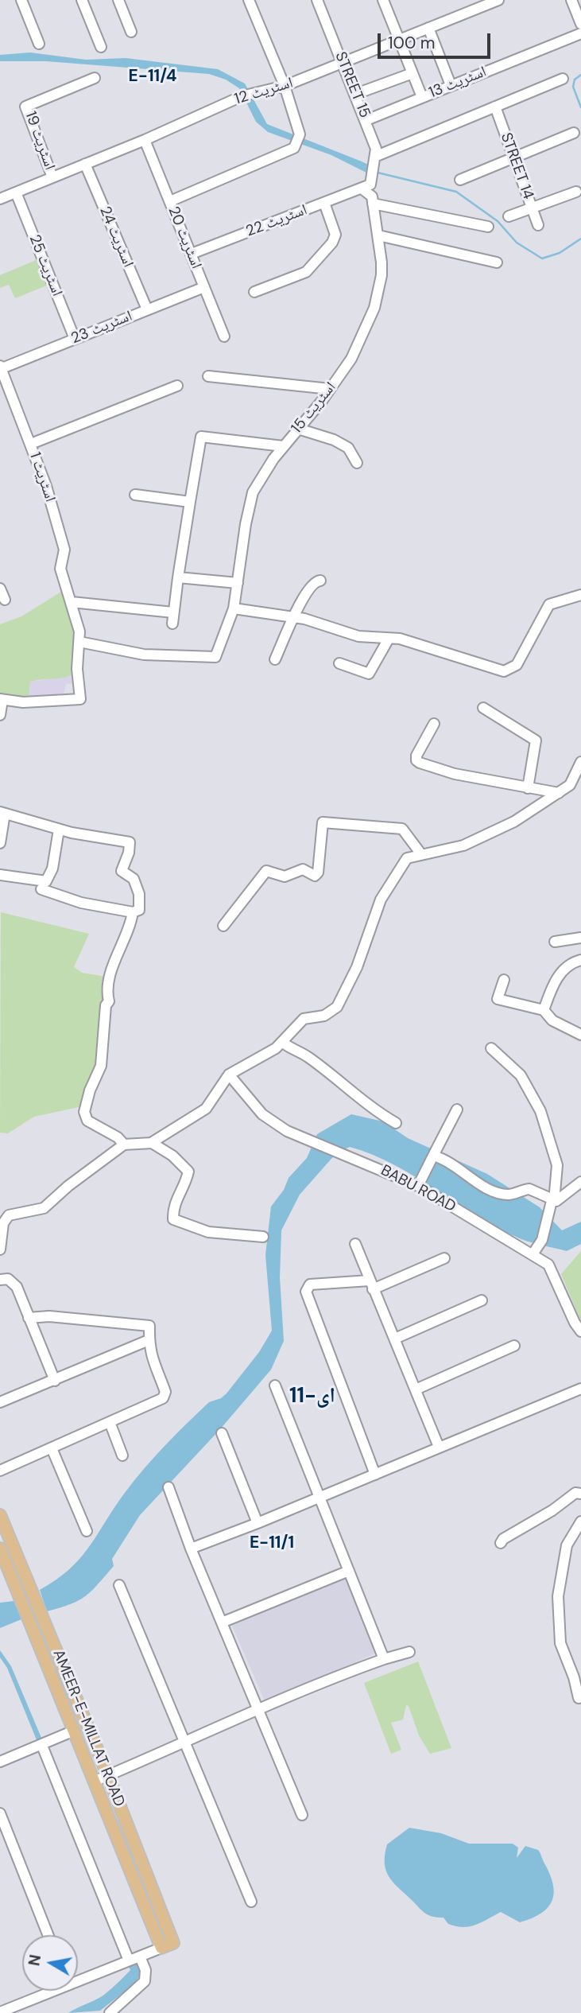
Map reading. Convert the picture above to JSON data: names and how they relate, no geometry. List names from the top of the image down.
{
  "streets": {
    "main road": ["AMEER-E-MILLAT ROAD"],
    "street": [
      "اسٹریٹ 13",
      "STREET 15",
      "اسٹریٹ 12",
      "اسٹریٹ 19",
      "STREET 14",
      "اسٹریٹ 22",
      "اسٹریٹ 24",
      "اسٹریٹ 20",
      "اسٹریٹ 25",
      "اسٹریٹ 23",
      "اسٹریٹ 15",
      "اسٹریٹ 1",
      "BABU ROAD"
    ]
  },
  "crossings": [
    ["اسٹریٹ 13", "STREET 15"],
    ["STREET 15", "اسٹریٹ 12"],
    ["STREET 15", "اسٹریٹ 22"],
    ["STREET 15", "اسٹریٹ 15"],
    ["اسٹریٹ 12", "اسٹریٹ 19"],
    ["اسٹریٹ 12", "اسٹریٹ 24"],
    ["اسٹریٹ 12", "اسٹریٹ 20"],
    ["اسٹریٹ 12", "اسٹریٹ 25"],
    ["اسٹریٹ 22", "اسٹریٹ 20"],
    ["اسٹریٹ 22", "اسٹریٹ 15"],
    ["اسٹریٹ 24", "اسٹریٹ 23"],
    ["اسٹریٹ 20", "اسٹریٹ 23"],
    ["اسٹریٹ 25", "اسٹریٹ 23"],
    ["اسٹریٹ 23", "اسٹریٹ 1"],
    ["اسٹریٹ 15", "اسٹریٹ 1"]
  ],
  "districts": ["E-11/4", "ای-11", "E-11/1"],
  "scale_bar": "100 m",
  "north": "left"
}
